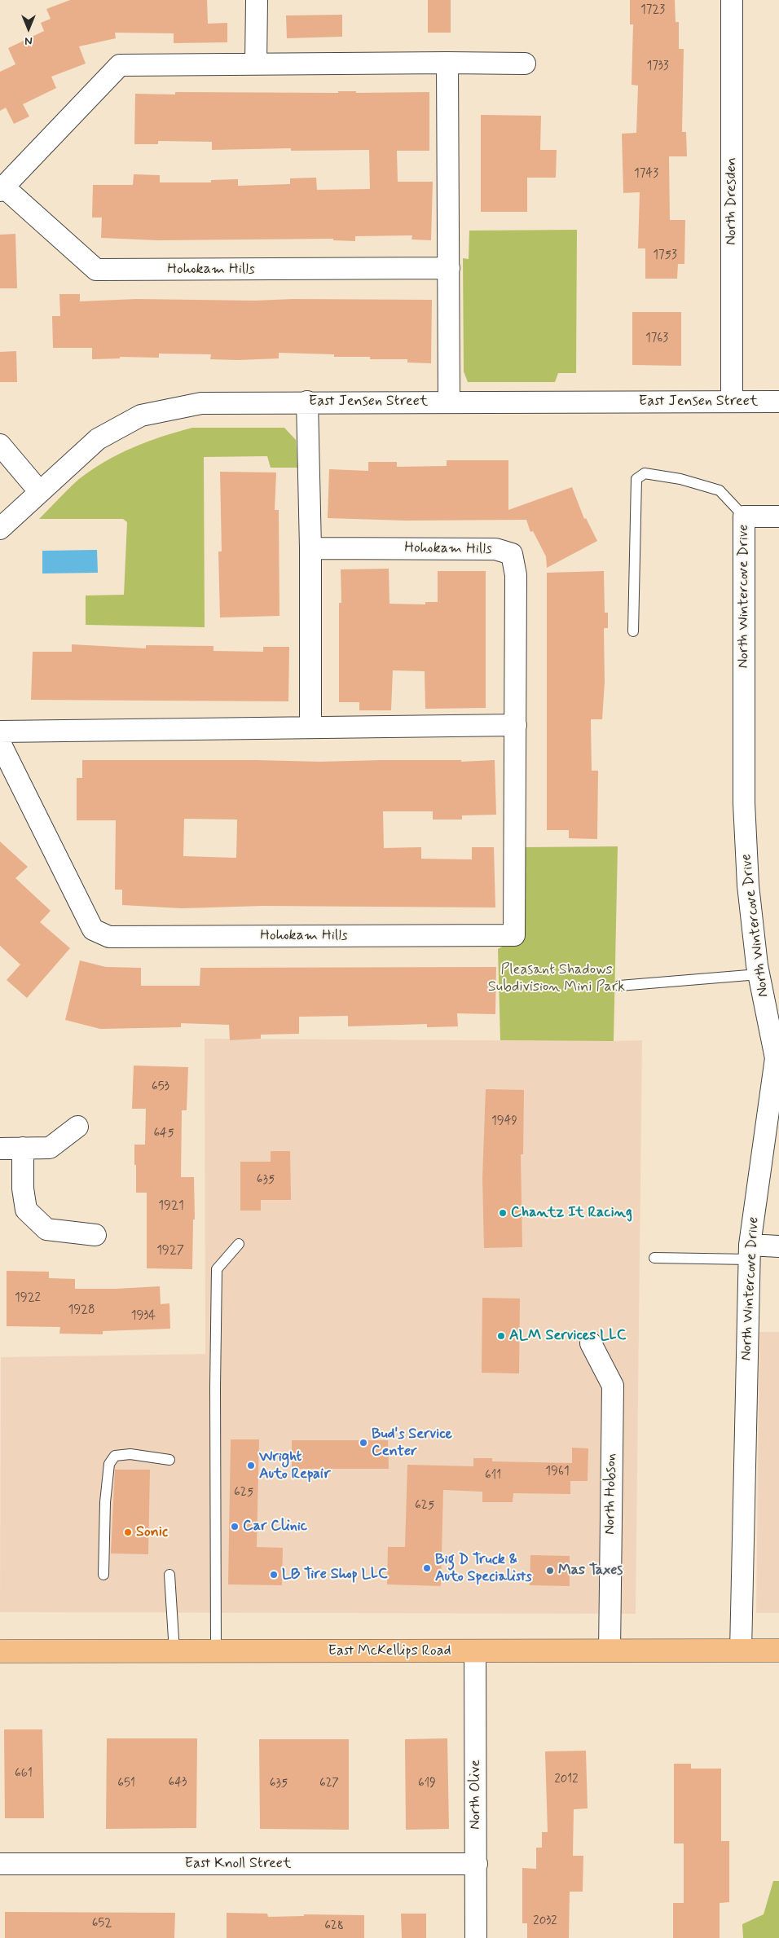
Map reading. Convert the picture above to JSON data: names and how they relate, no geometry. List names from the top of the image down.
{
  "streets": {
    "main road": ["East McKellips Road"],
    "street": [
      "North Dresden",
      "Hohokam Hills",
      "East Jensen Street",
      "North Wintercove Drive",
      "North Hobson",
      "North Olive",
      "East Knoll Street"
    ]
  },
  "crossings": [
    ["North Dresden", "East Jensen Street"],
    ["North Wintercove Drive", "East McKellips Road"],
    ["North Hobson", "East McKellips Road"],
    ["East McKellips Road", "North Olive"],
    ["North Olive", "East Knoll Street"]
  ],
  "parks": ["Pleasant Shadows Subdivision Mini Park"],
  "places": [
    "Chantz It Racing",
    "ALM Services LLC",
    "Bud's Service Center",
    "Wright Auto Repair",
    "Car Clinic",
    "Sonic",
    "Big D Truck & Auto Specialists",
    "Mas Taxes",
    "LB Tire Shop LLC"
  ],
  "house_numbers": [
    "1723",
    "1733",
    "1743",
    "1753",
    "1763",
    "653",
    "1949",
    "645",
    "635",
    "1921",
    "1927",
    "1922",
    "1928",
    "1934",
    "1961",
    "611",
    "625",
    "625",
    "661",
    "2012",
    "643",
    "651",
    "635",
    "627",
    "619",
    "2032",
    "652",
    "628"
  ],
  "north": "bottom"
}
